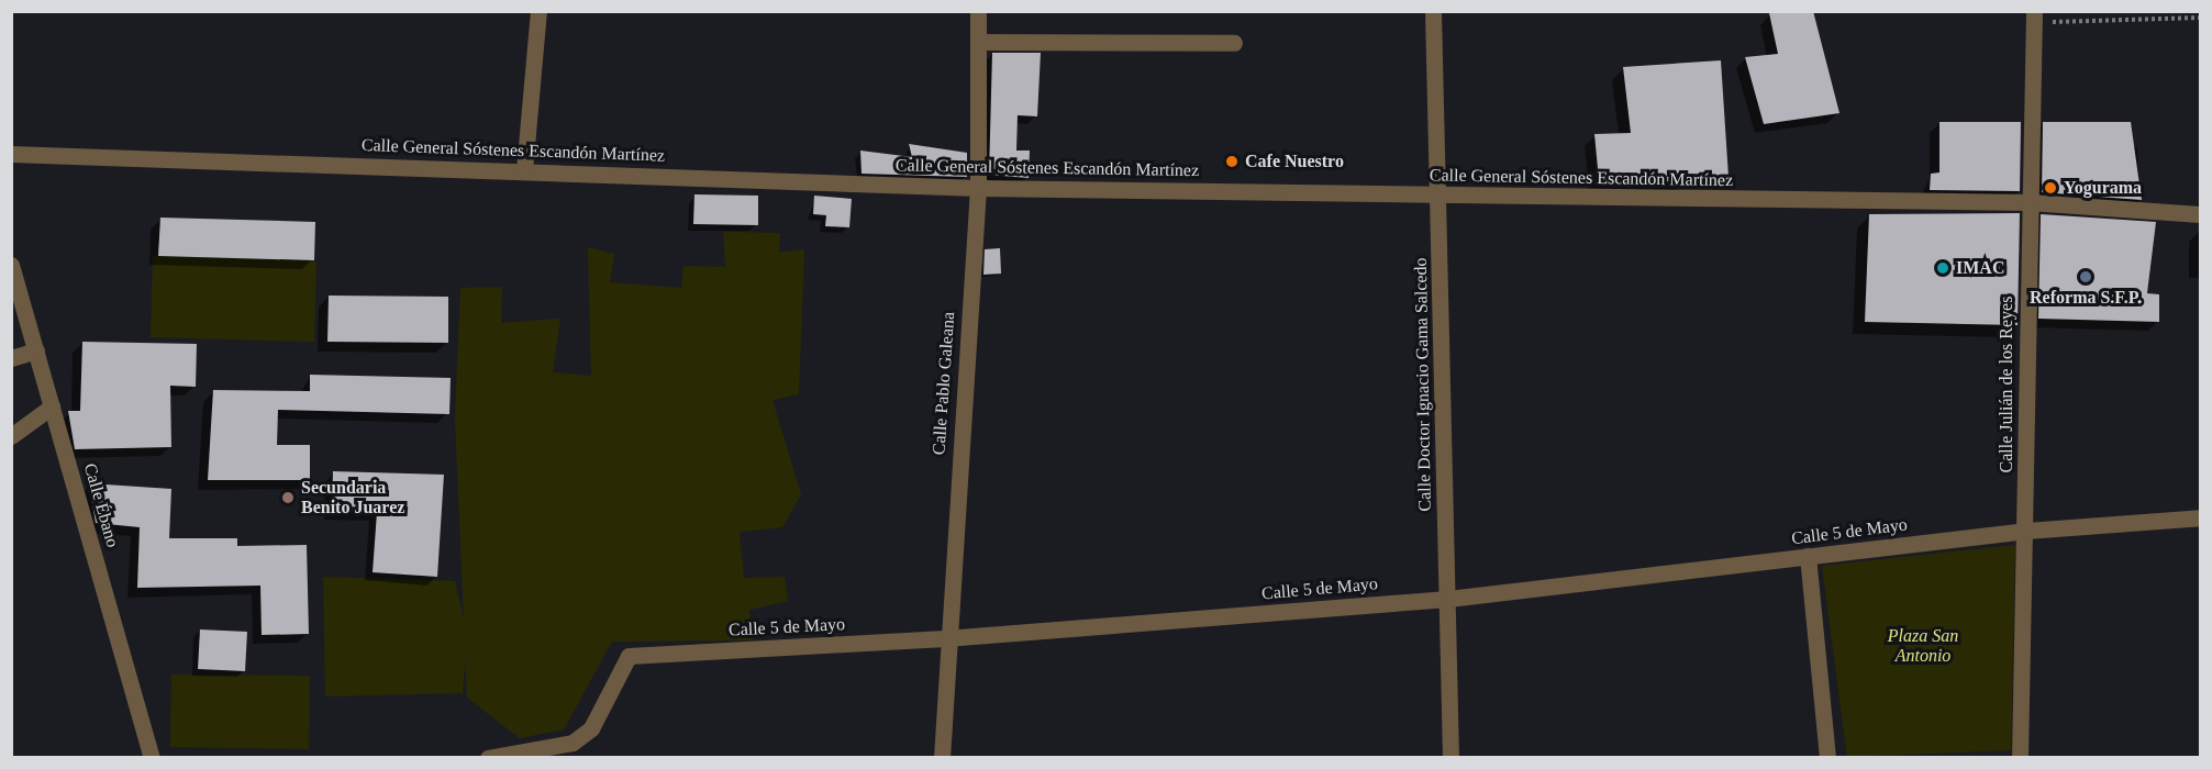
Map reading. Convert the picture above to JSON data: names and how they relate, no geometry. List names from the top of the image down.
{
  "streets": {
    "street": [
      "Calle General Sóstenes Escandón Martínez",
      "Calle Pablo Galeana",
      "Calle Doctor Ignacio Gama Salcedo",
      "Calle Julián de los Reyes",
      "Calle Ébano",
      "Calle 5 de Mayo"
    ]
  },
  "crossings": [
    ["Calle General Sóstenes Escandón Martínez", "Calle Pablo Galeana"],
    ["Calle General Sóstenes Escandón Martínez", "Calle Doctor Ignacio Gama Salcedo"],
    ["Calle General Sóstenes Escandón Martínez", "Calle Julián de los Reyes"],
    ["Calle Pablo Galeana", "Calle 5 de Mayo"],
    ["Calle Doctor Ignacio Gama Salcedo", "Calle 5 de Mayo"],
    ["Calle Julián de los Reyes", "Calle 5 de Mayo"]
  ],
  "parks": ["Plaza San Antonio"],
  "places": [
    "Cafe Nuestro",
    "Yogurama",
    "IMAC",
    "Reforma S.F.P.",
    "Secundaria Benito Juarez"
  ]
}
